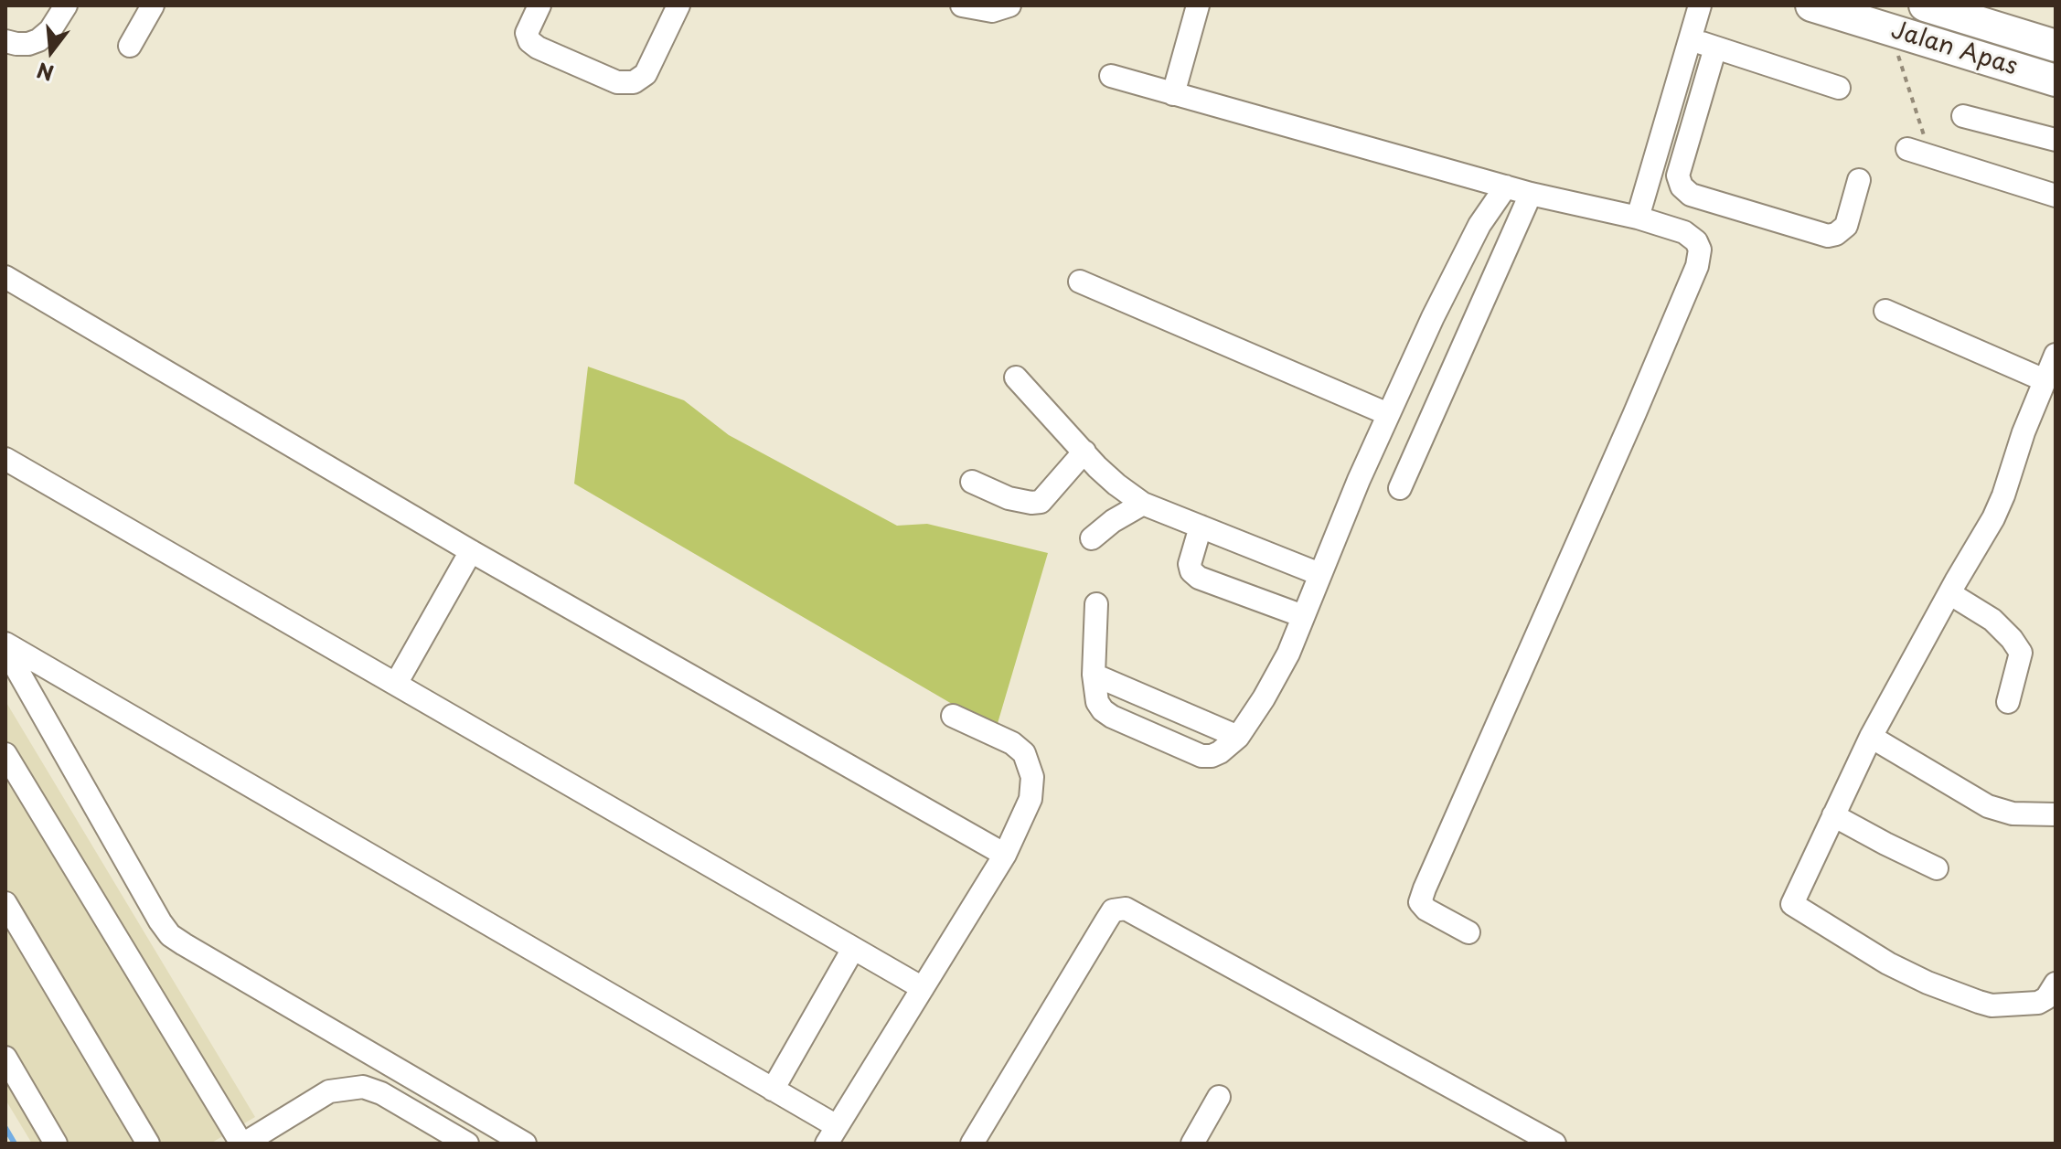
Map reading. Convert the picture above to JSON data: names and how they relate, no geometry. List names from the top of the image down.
{
  "streets": {
    "highway": ["Jalan Apas"]
  },
  "north": "bottom"
}
